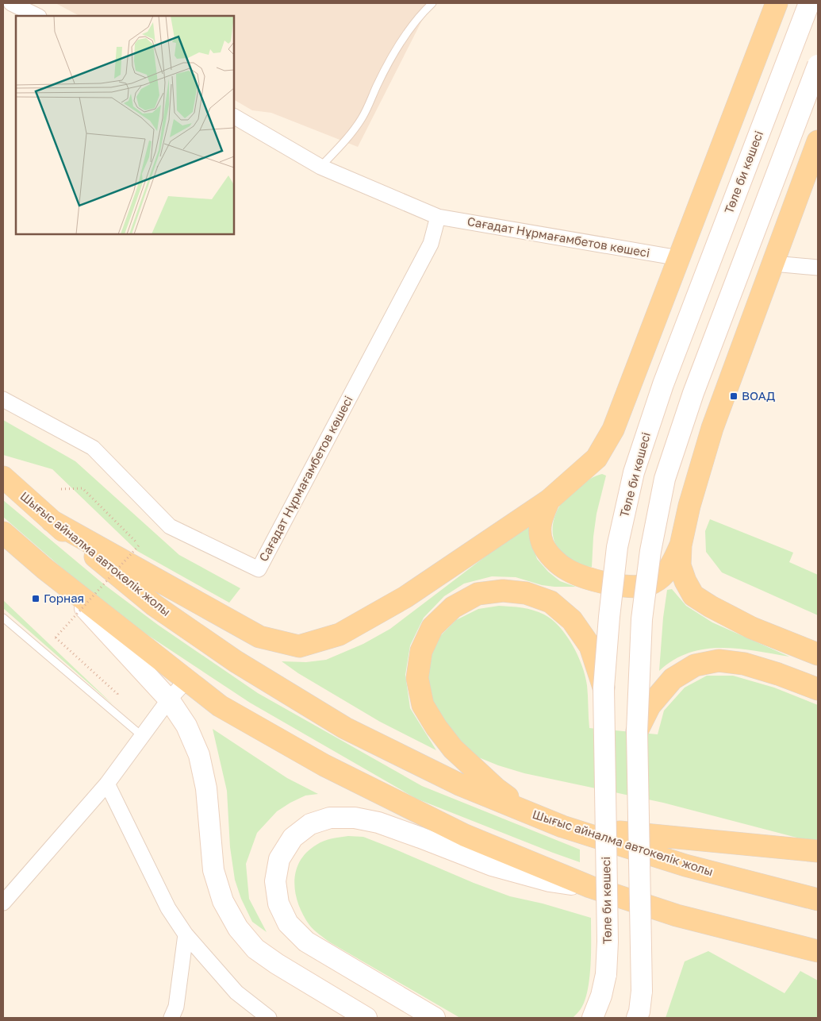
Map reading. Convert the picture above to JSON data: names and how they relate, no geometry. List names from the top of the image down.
{
  "streets": {
    "main road": ["Төле би көшесі", "Шығыс айналма автокөлік жолы"],
    "street": ["Сағадат Нұрмағамбетов көшесі"]
  },
  "places": {
    "transit": ["ВОАД", "Горная"]
  }
}
